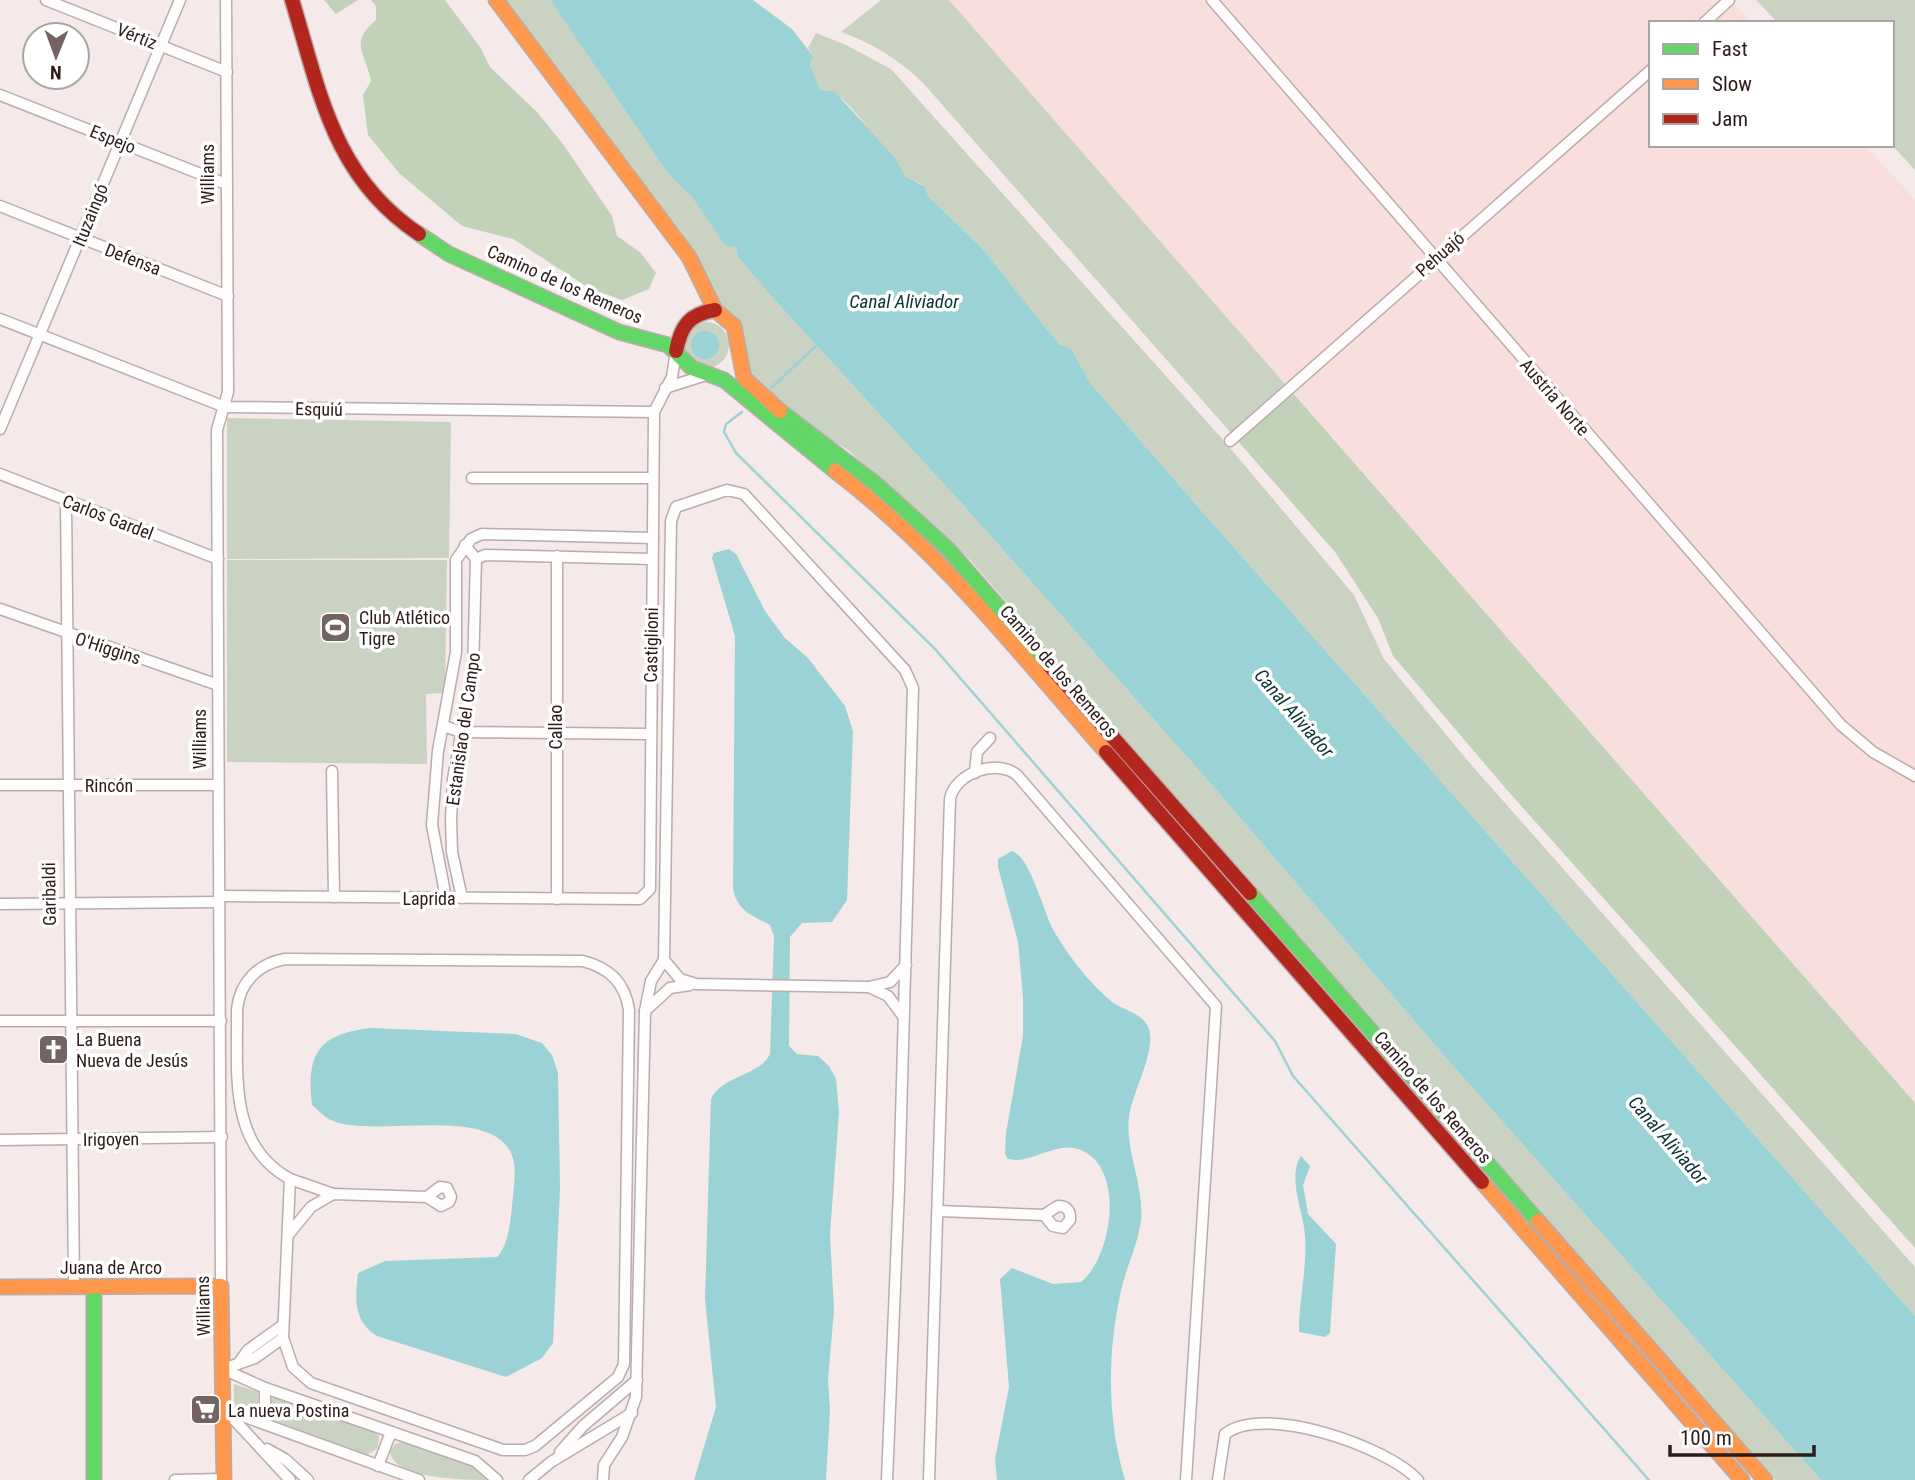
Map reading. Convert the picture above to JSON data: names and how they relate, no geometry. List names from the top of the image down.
{
  "streets": {
    "main road": ["Williams", "Camino de los Remeros", "Juana de Arco"],
    "street": [
      "Vértiz",
      "Espejo",
      "Ituzaingó",
      "Pehuajó",
      "Defensa",
      "Austria Norte",
      "Esquiú",
      "Carlos Gardel",
      "Castiglioni",
      "O'Higgins",
      "Callao",
      "Estanislao del Campo",
      "Rincón",
      "Garibaldi",
      "Laprida",
      "Irigoyen"
    ]
  },
  "crossings": [
    ["Vértiz", "Williams"],
    ["Vértiz", "Ituzaingó"],
    ["Espejo", "Williams"],
    ["Espejo", "Ituzaingó"],
    ["Williams", "Defensa"],
    ["Williams", "Esquiú"],
    ["Williams", "Carlos Gardel"],
    ["Williams", "O'Higgins"],
    ["Williams", "Rincón"],
    ["Williams", "Laprida"],
    ["Williams", "Irigoyen"],
    ["Williams", "Juana de Arco"],
    ["Ituzaingó", "Defensa"],
    ["Ituzaingó", "Esquiú"],
    ["Pehuajó", "Austria Norte"],
    ["Camino de los Remeros", "Castiglioni"],
    ["Esquiú", "Castiglioni"],
    ["Carlos Gardel", "Garibaldi"],
    ["Castiglioni", "Laprida"],
    ["O'Higgins", "Garibaldi"],
    ["Callao", "Laprida"],
    ["Estanislao del Campo", "Laprida"],
    ["Rincón", "Garibaldi"],
    ["Garibaldi", "Laprida"],
    ["Garibaldi", "Irigoyen"],
    ["Garibaldi", "Juana de Arco"]
  ],
  "water": ["Canal Aliviador"],
  "places": {
    "sports": ["Club Atlético Tigre"],
    "church": ["La Buena Nueva de Jesús"],
    "supermarket": ["La nueva Postina"]
  },
  "legend": ["Fast", "Slow", "Jam"],
  "scale_bar": "100 m",
  "north": "bottom"
}
